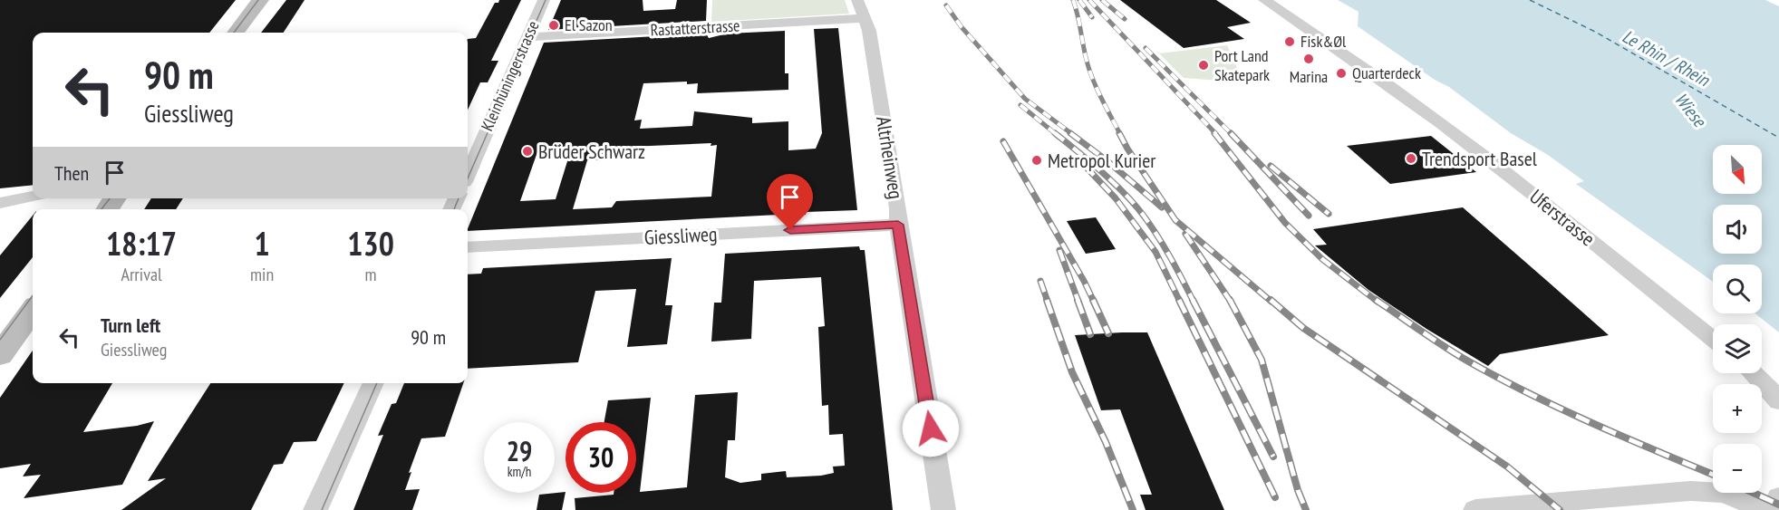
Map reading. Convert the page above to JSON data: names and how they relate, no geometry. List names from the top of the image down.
{
  "streets": {
    "street": [
      "Rastatterstrasse",
      "Kleinhüningerstrasse",
      "Altrheinweg",
      "Uferstrasse",
      "Giessliweg"
    ]
  },
  "crossings": [
    ["Rastatterstrasse", "Kleinhüningerstrasse"],
    ["Rastatterstrasse", "Altrheinweg"],
    ["Altrheinweg", "Giessliweg"]
  ],
  "water": ["Le Rhin / Rhein", "Wiese"],
  "places": [
    "El Sazon",
    "Fisk&Øl",
    "Marina",
    "Port Land Skatepark",
    "Quarterdeck",
    "Brüder Schwarz",
    "Trendsport Basel",
    "Metropol Kurier"
  ],
  "north": "bottom right",
  "page": {
    "turn": ["90 m", "Giessliweg"],
    "map_buttons": ["+", "−"],
    "then": "Then",
    "eta": [
      "18:17",
      "Arrival",
      "1",
      "min",
      "130",
      "m"
    ],
    "list": [
      {
        "name": "Turn left",
        "note": "Giessliweg",
        "value": "90 m"
      }
    ],
    "speed": "29 km/h",
    "limit": "30"
  }
}
